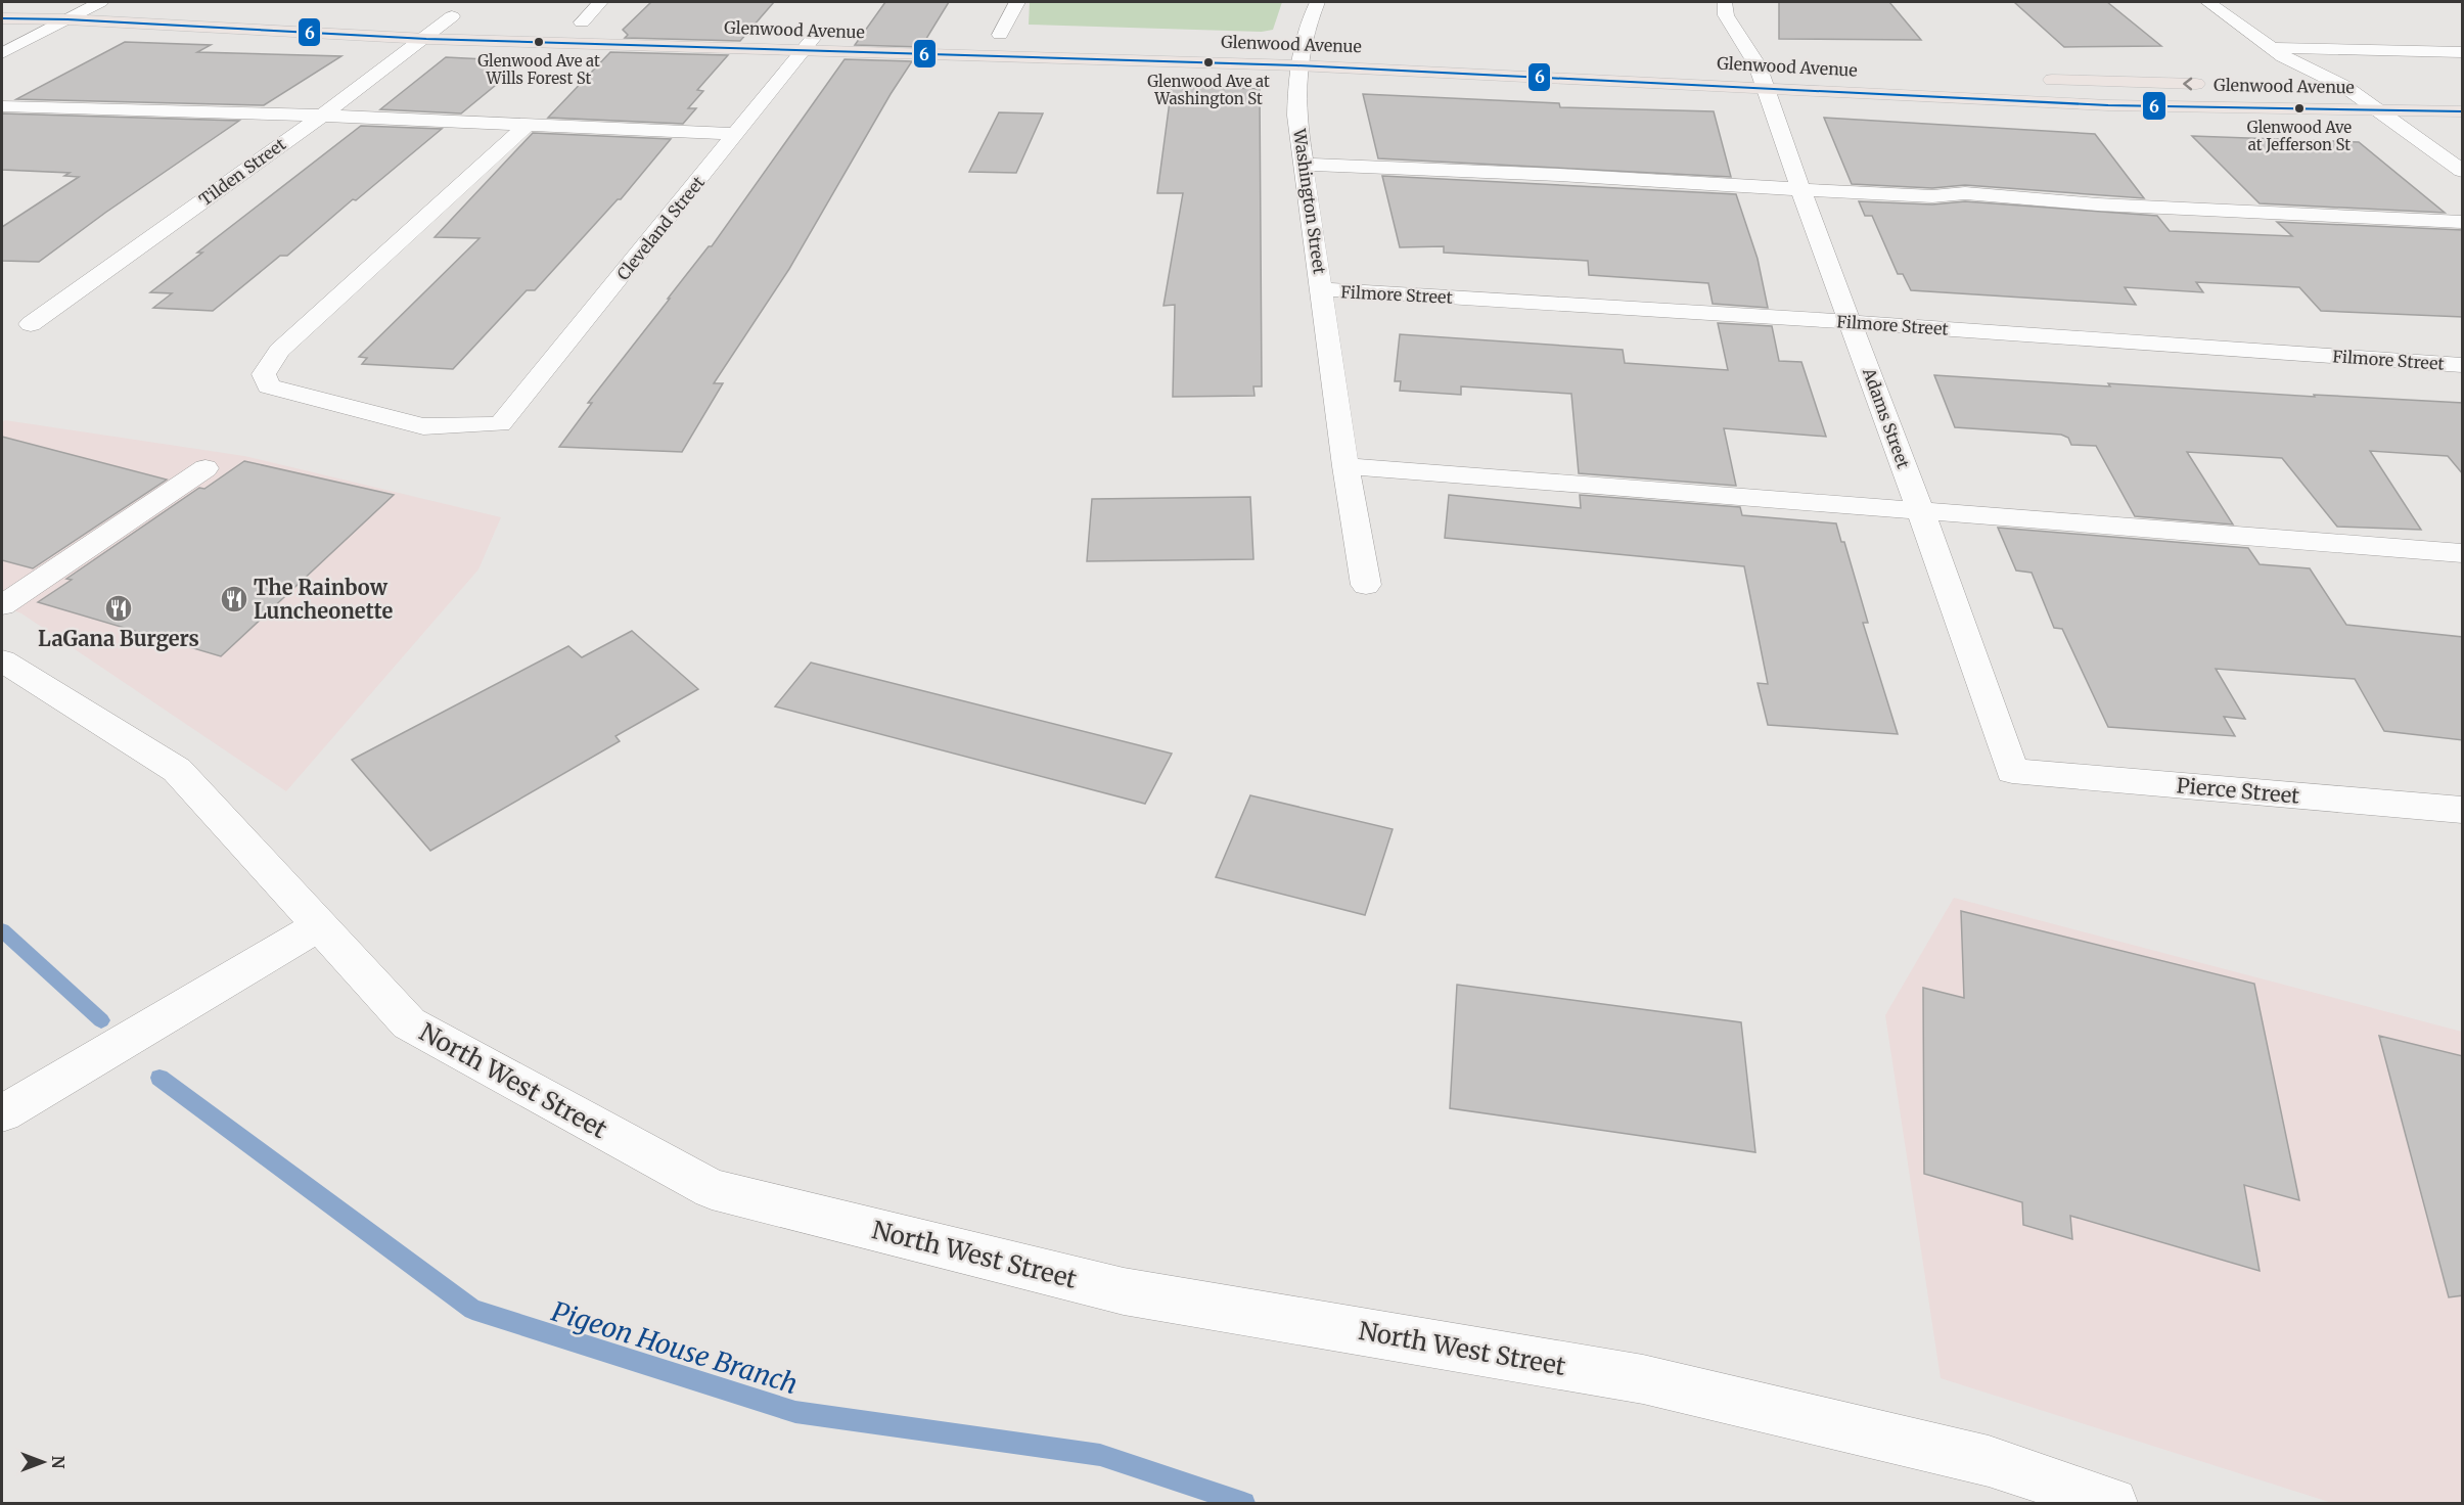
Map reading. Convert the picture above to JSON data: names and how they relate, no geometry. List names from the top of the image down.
{
  "streets": {
    "main road": ["Glenwood Avenue"],
    "street": [
      "Tilden Street",
      "Washington Street",
      "Cleveland Street",
      "Filmore Street",
      "Adams Street",
      "Pierce Street",
      "North West Street"
    ]
  },
  "crossings": [
    ["Glenwood Avenue", "Tilden Street"],
    ["Glenwood Avenue", "Washington Street"],
    ["Glenwood Avenue", "Cleveland Street"],
    ["Glenwood Avenue", "Adams Street"],
    ["Washington Street", "Filmore Street"],
    ["Filmore Street", "Adams Street"],
    ["Adams Street", "Pierce Street"]
  ],
  "water": ["Pigeon House Branch"],
  "places": {
    "other": ["Glenwood Ave at Wills Forest St", "Glenwood Ave at Washington St", "Glenwood Ave at Jefferson St"],
    "restaurant": ["The Rainbow Luncheonette", "LaGana Burgers"]
  },
  "lines": ["transit line 6"],
  "north": "right"
}
